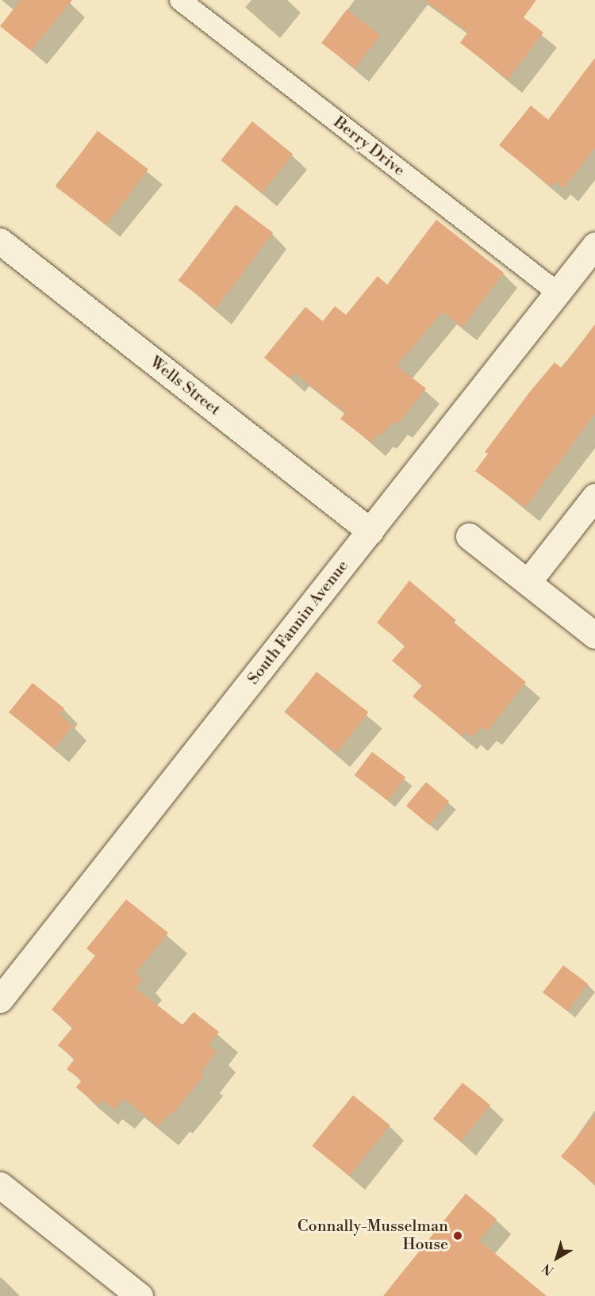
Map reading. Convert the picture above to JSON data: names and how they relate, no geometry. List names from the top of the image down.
{
  "streets": {
    "street": ["Wells Street", "South Fannin Avenue"],
    "lane": ["Berry Drive"]
  },
  "crossings": [
    ["Berry Drive", "South Fannin Avenue"],
    ["Wells Street", "South Fannin Avenue"]
  ],
  "places": ["Connally-Musselman House"],
  "north": "bottom left"
}
